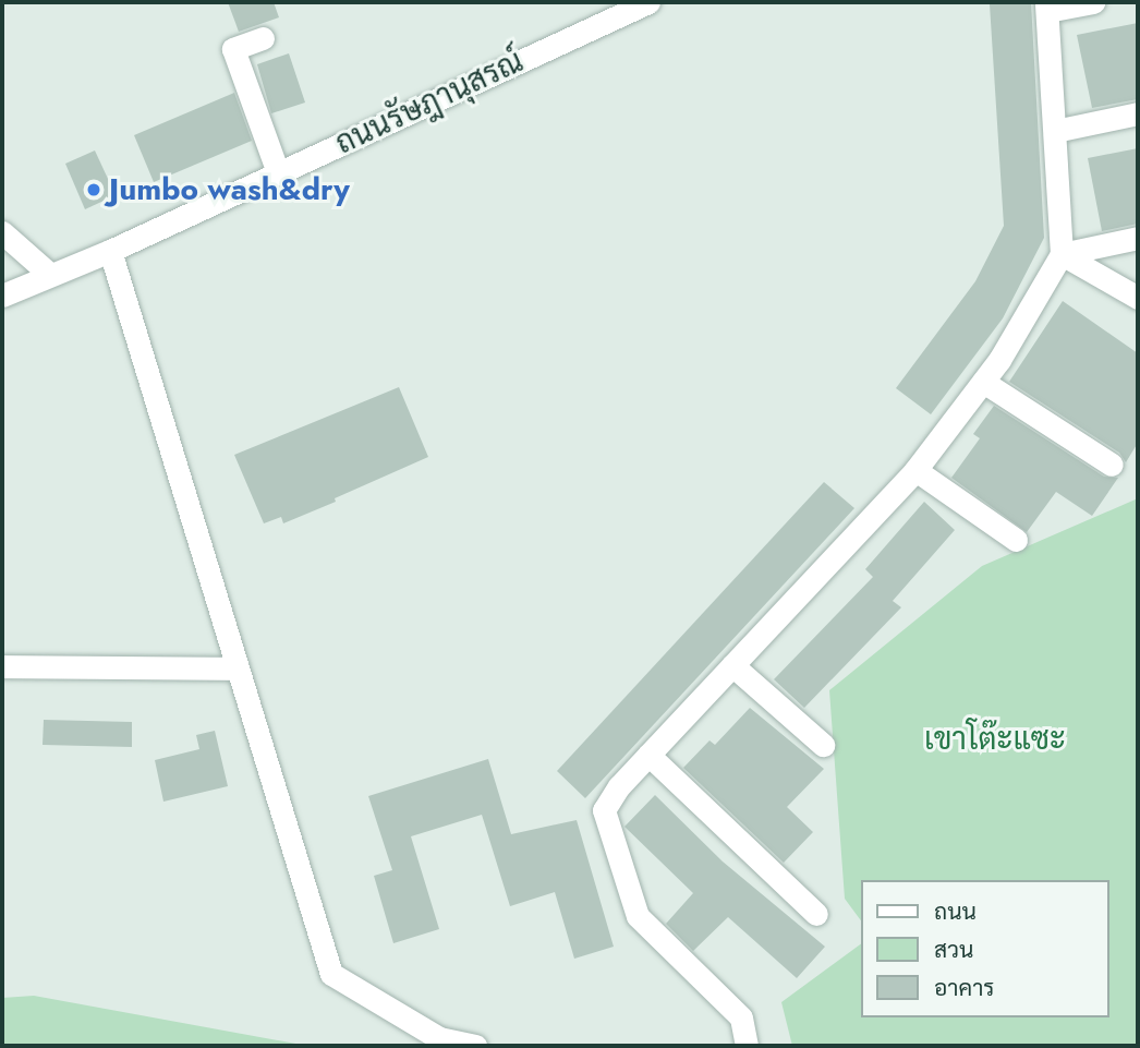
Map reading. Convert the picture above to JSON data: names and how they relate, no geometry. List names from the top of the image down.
{
  "streets": {
    "street": ["ถนนรัษฎานุสรณ์"]
  },
  "parks": ["เขาโต๊ะแซะ"],
  "places": ["Jumbo wash&dry"],
  "legend": ["ถนน", "สวน", "อาคาร"]
}
